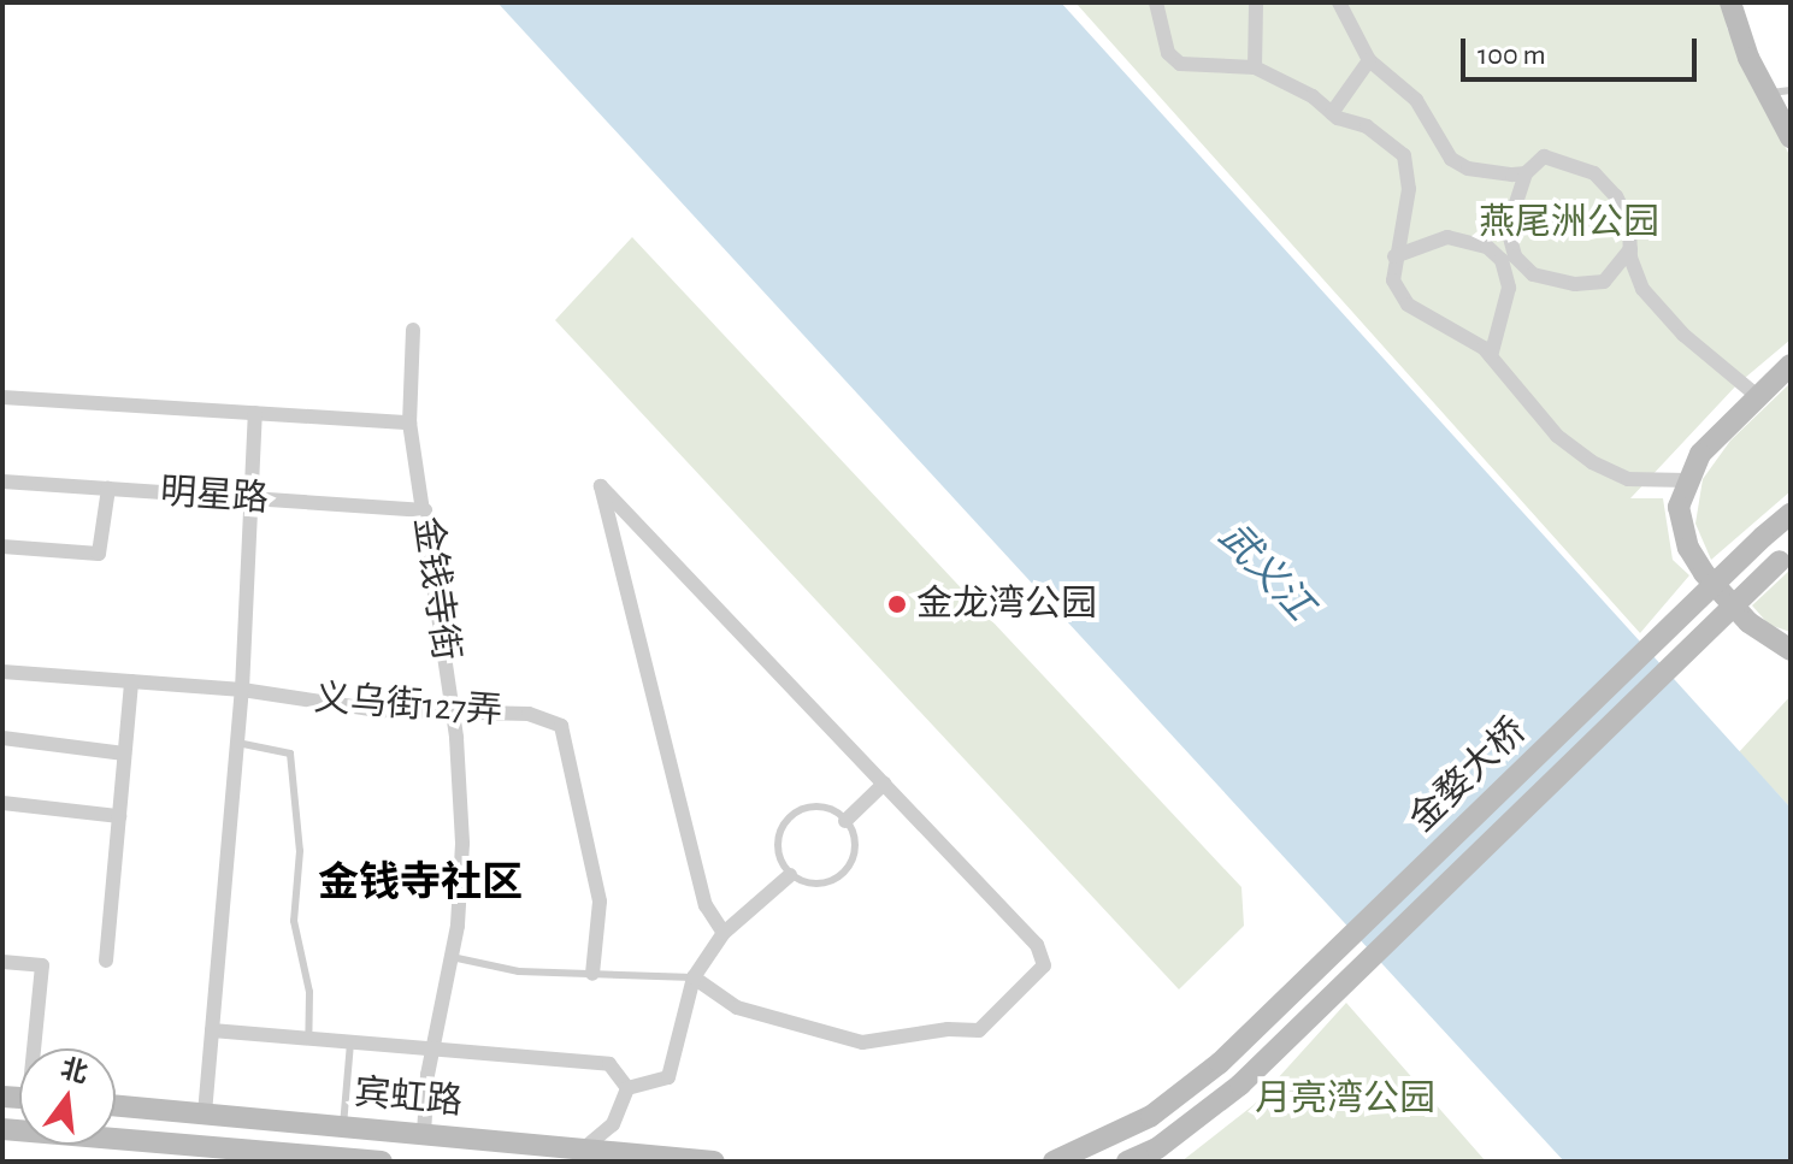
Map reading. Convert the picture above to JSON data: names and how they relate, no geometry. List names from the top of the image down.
{
  "streets": {
    "main road": ["金婺大桥", "宾虹路"],
    "street": ["明星路", "金钱寺街", "义乌街127弄"]
  },
  "crossings": [
    ["明星路", "金钱寺街"],
    ["金钱寺街", "义乌街127弄"],
    ["金钱寺街", "宾虹路"]
  ],
  "districts": ["金钱寺社区"],
  "water": ["武义江"],
  "parks": ["燕尾洲公园", "月亮湾公园"],
  "places": ["金龙湾公园"],
  "scale_bar": "100 m",
  "north": "top"
}
